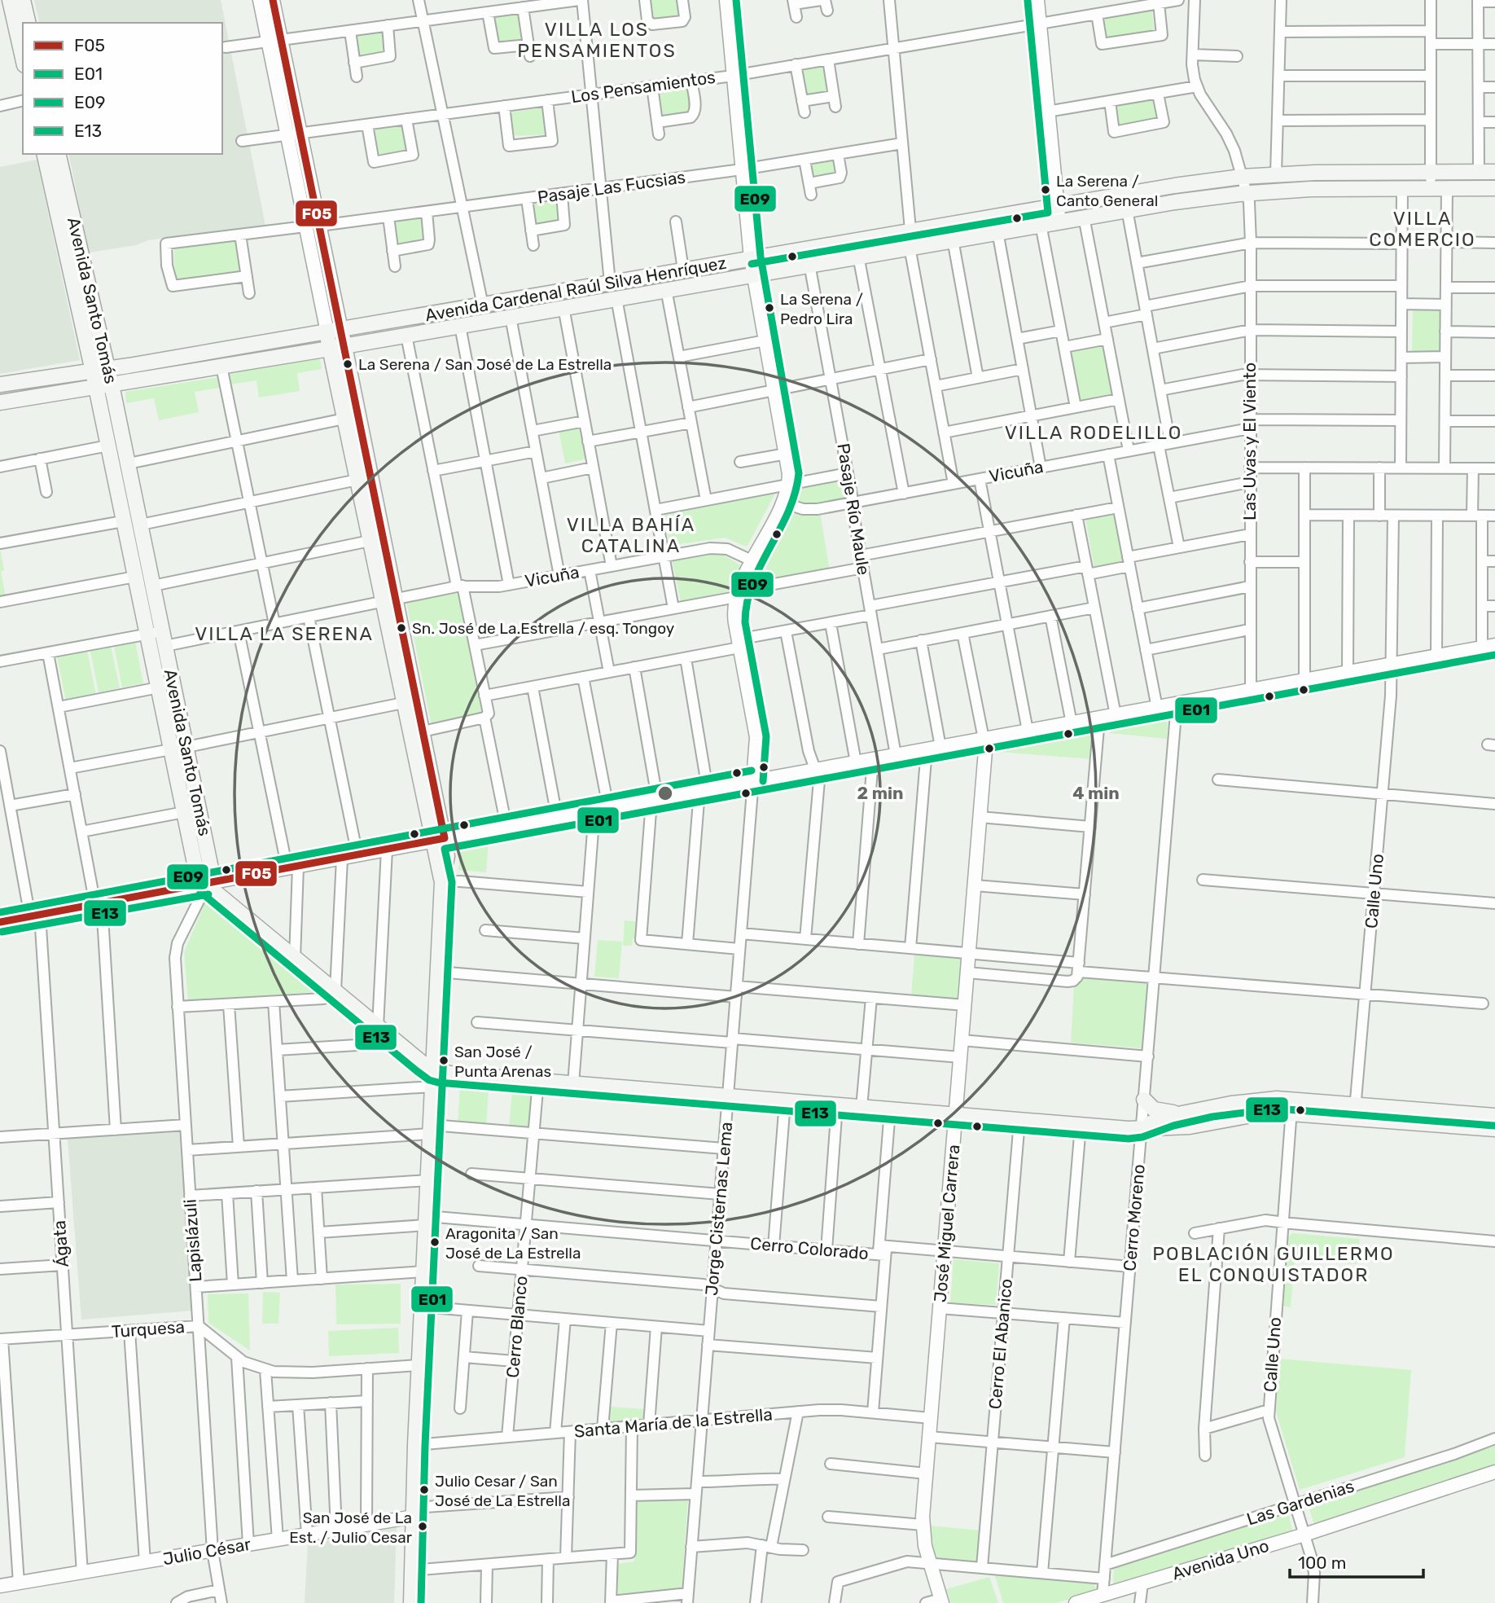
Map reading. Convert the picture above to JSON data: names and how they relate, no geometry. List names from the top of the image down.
{
  "streets": {
    "main road": ["Avenida Cardenal Raúl Silva Henríquez", "Avenida Santo Tomás"],
    "street": [
      "Los Pensamientos",
      "Pasaje Las Fucsias",
      "Las Uvas y El Viento",
      "Vicuña",
      "Pasaje Río Maule",
      "Calle Uno",
      "Jorge Cisternas Lema",
      "Cerro Moreno",
      "José Miguel Carrera",
      "Lapislázuli",
      "Ágata",
      "Cerro Colorado",
      "Cerro Blanco",
      "Turquesa",
      "Cerro El Abanico",
      "Santa María de la Estrella",
      "Las Gardenias",
      "Julio César",
      "Avenida Uno"
    ]
  },
  "crossings": [
    ["Avenida Cardenal Raúl Silva Henríquez", "Avenida Santo Tomás"],
    ["Avenida Cardenal Raúl Silva Henríquez", "Las Uvas y El Viento"],
    ["Avenida Cardenal Raúl Silva Henríquez", "Pasaje Río Maule"],
    ["Avenida Santo Tomás", "Vicuña"],
    ["Avenida Santo Tomás", "Lapislázuli"],
    ["Las Uvas y El Viento", "Vicuña"],
    ["Vicuña", "Pasaje Río Maule"],
    ["Calle Uno", "Las Gardenias"],
    ["Calle Uno", "Avenida Uno"],
    ["Jorge Cisternas Lema", "Cerro Colorado"],
    ["Jorge Cisternas Lema", "Santa María de la Estrella"],
    ["Cerro Moreno", "Cerro Colorado"],
    ["Cerro Moreno", "Las Gardenias"],
    ["Cerro Moreno", "Avenida Uno"],
    ["José Miguel Carrera", "Cerro Colorado"],
    ["José Miguel Carrera", "Santa María de la Estrella"],
    ["Lapislázuli", "Turquesa"],
    ["Lapislázuli", "Julio César"],
    ["Ágata", "Turquesa"],
    ["Ágata", "Julio César"],
    ["Cerro Colorado", "Cerro Blanco"],
    ["Cerro Colorado", "Cerro El Abanico"],
    ["Cerro Blanco", "Santa María de la Estrella"]
  ],
  "districts": [
    "VILLA LOS PENSAMIENTOS",
    "VILLA COMERCIO",
    "VILLA RODELILLO",
    "VILLA BAHÍA CATALINA",
    "VILLA LA SERENA",
    "POBLACIÓN GUILLERMO EL CONQUISTADOR"
  ],
  "places": [
    "La Serena / Canto General",
    "La Serena / Pedro Lira",
    "La Serena / San José de La Estrella",
    "Sn. José de La.Estrella / esq. Tongoy",
    "San José / Punta Arenas",
    "Aragonita / San José de La Estrella",
    "Julio Cesar / San José de La Estrella",
    "San José de La Est. / Julio Cesar"
  ],
  "lines": [
    "transit line F05",
    "transit line E09",
    "transit line E01",
    "transit line E13"
  ],
  "legend": [
    "F05",
    "E01",
    "E09",
    "E13"
  ],
  "scale_bar": "100 m",
  "rings": ["2 min", "4 min"]
}
